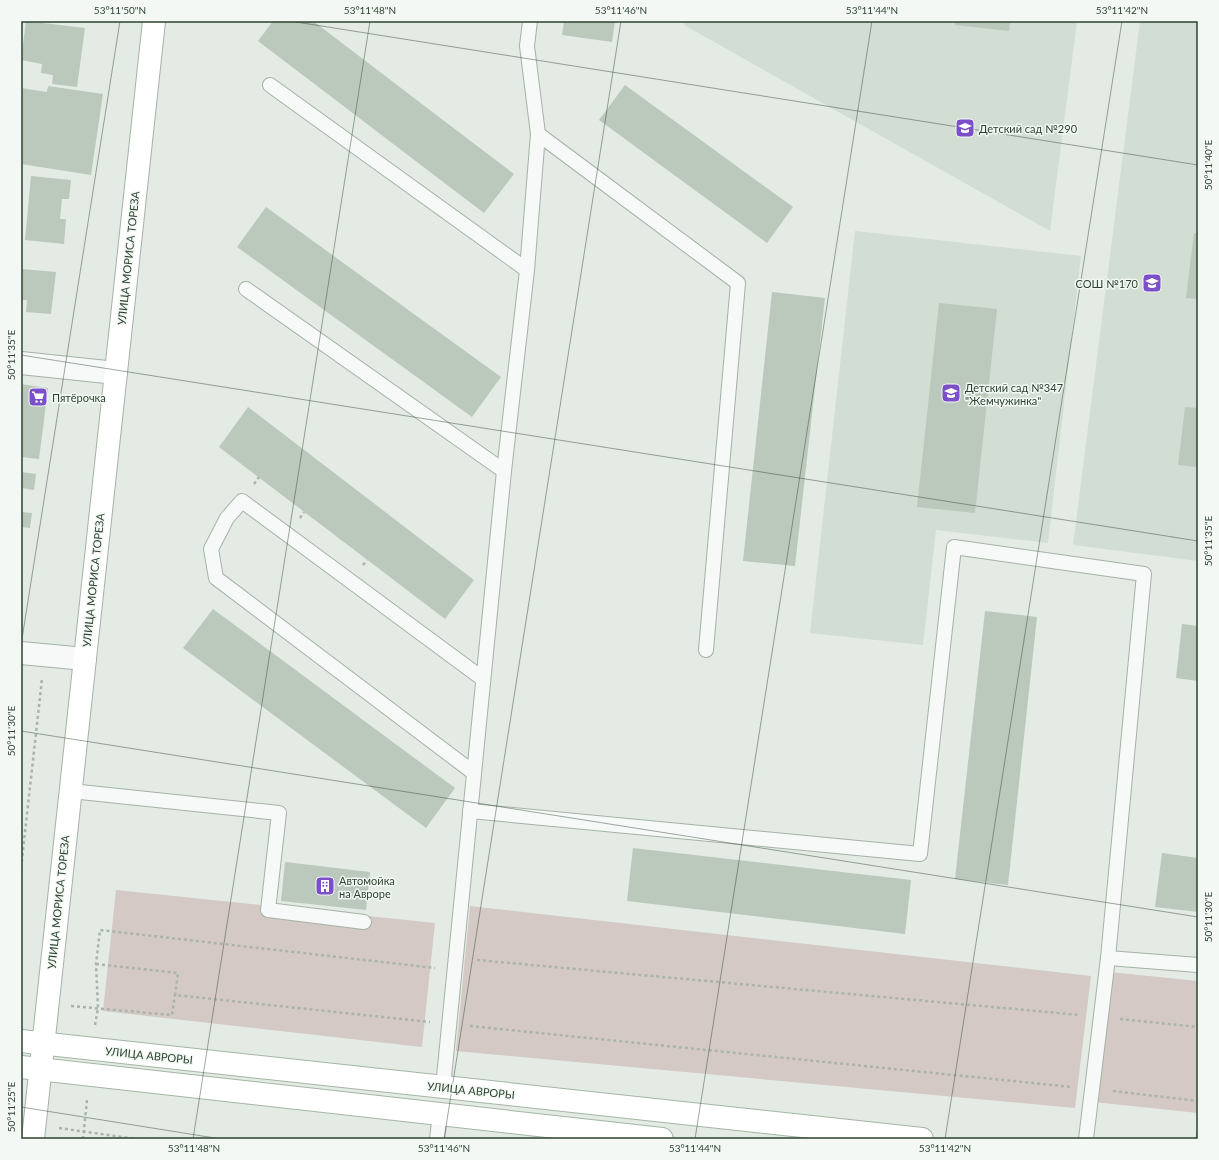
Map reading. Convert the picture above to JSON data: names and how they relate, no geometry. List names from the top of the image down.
{
  "streets": {
    "main road": ["УЛИЦА МОРИСА ТОРЕЗА", "УЛИЦА АВРОРЫ"]
  },
  "crossings": [
    ["УЛИЦА МОРИСА ТОРЕЗА", "УЛИЦА АВРОРЫ"]
  ],
  "places": {
    "school or university": ["Детский сад №290", "СОШ №170", "Детский сад №347 \"Жемчужинка\""],
    "supermarket": ["Пятёрочка"],
    "building": ["Автомойка на Авроре"]
  },
  "coordinates": [
    "53°11'50\"N",
    "53°11'48\"N",
    "53°11'46\"N",
    "53°11'44\"N",
    "53°11'42\"N",
    "50°11'40\"E",
    "50°11'35\"E",
    "50°11'30\"E",
    "50°11'25\"E"
  ]
}
